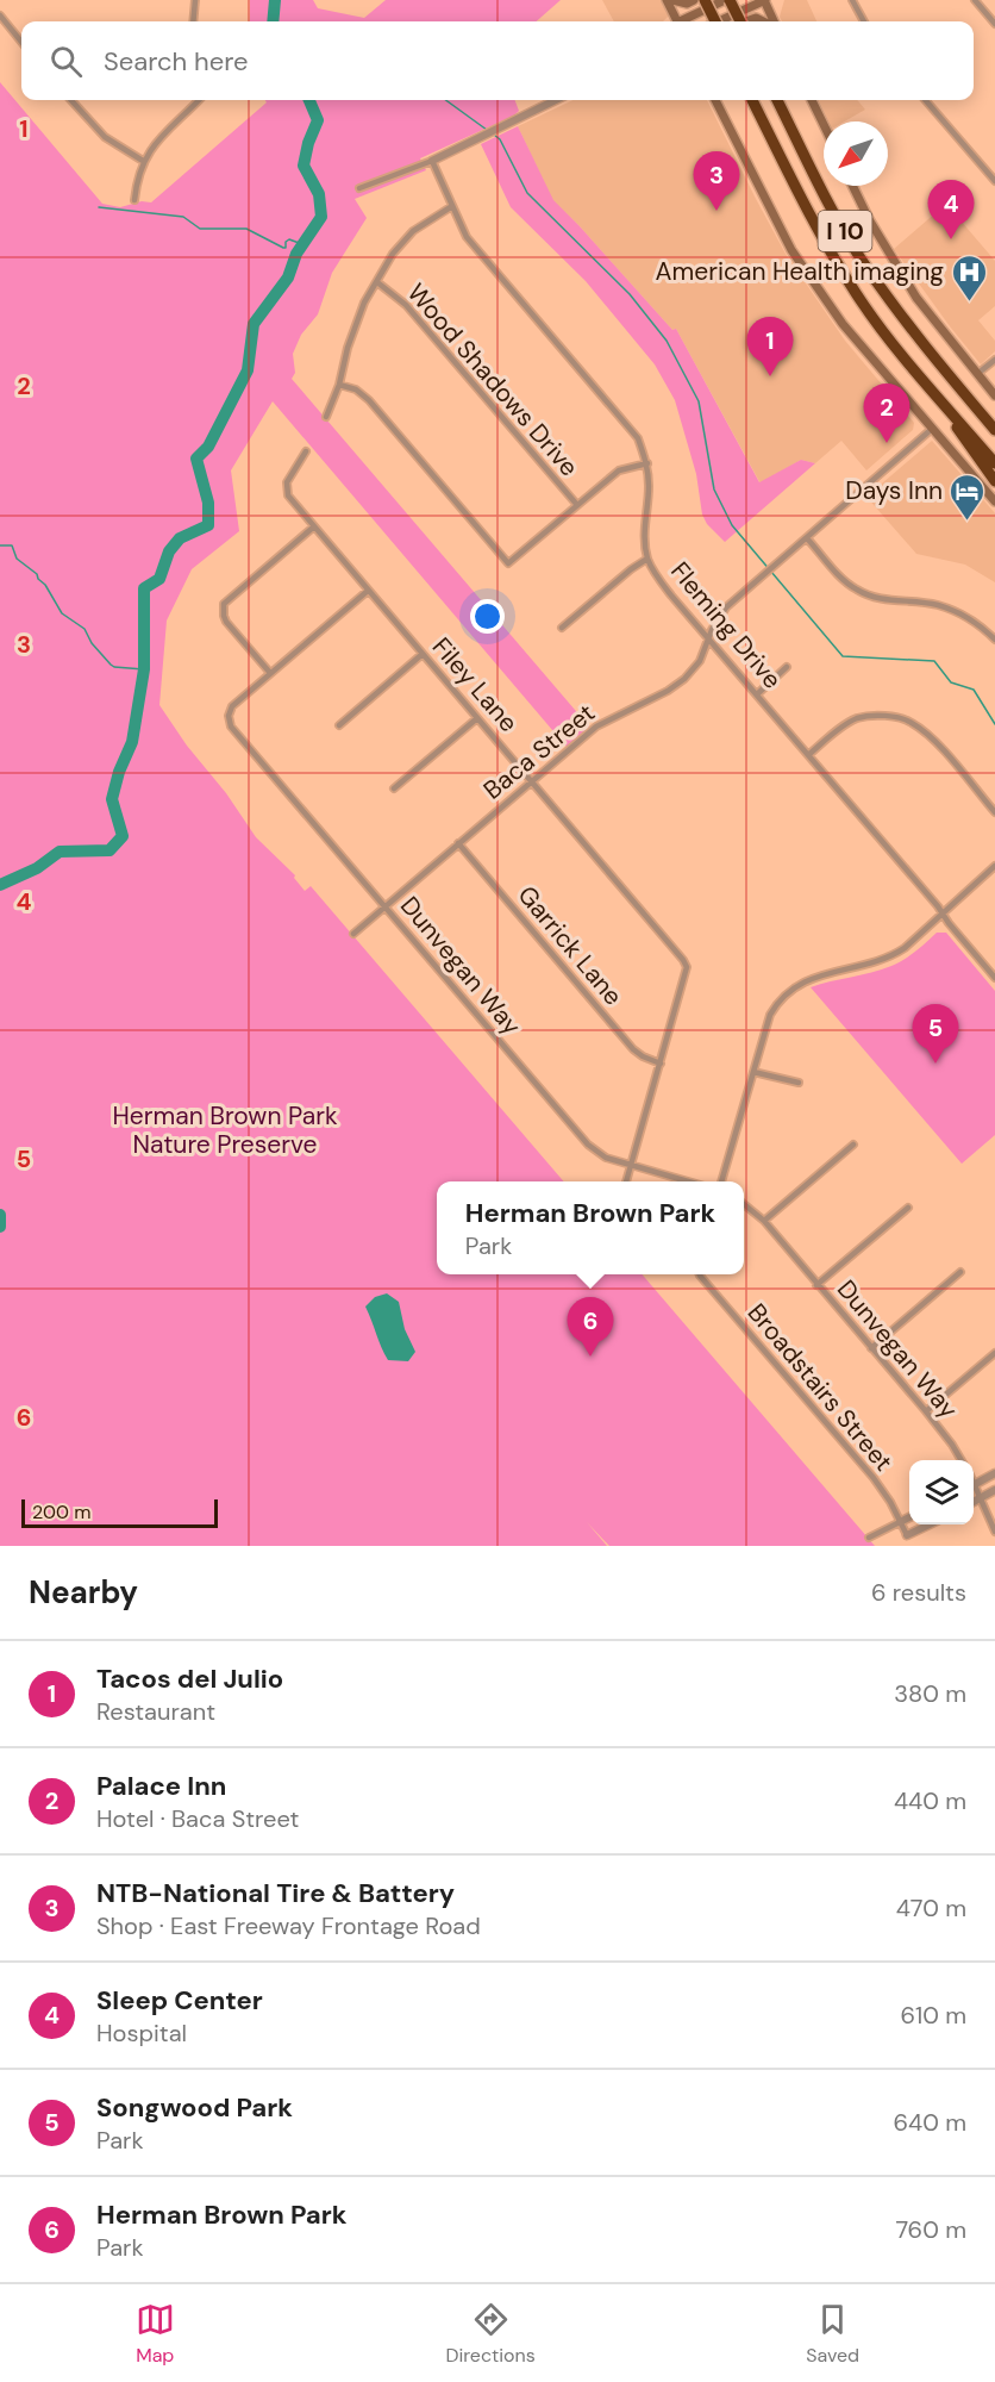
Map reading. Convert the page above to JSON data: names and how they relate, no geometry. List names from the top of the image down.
{
  "streets": {
    "highway": ["I 10"],
    "street": [
      "Wood Shadows Drive",
      "Fleming Drive",
      "Filey Lane",
      "Baca Street",
      "Garrick Lane",
      "Dunvegan Way",
      "Broadstairs Street"
    ]
  },
  "crossings": [
    ["Fleming Drive", "Baca Street"],
    ["Filey Lane", "Baca Street"],
    ["Filey Lane", "Garrick Lane"],
    ["Baca Street", "Garrick Lane"],
    ["Baca Street", "Dunvegan Way"]
  ],
  "parks": ["Herman Brown Park Nature Preserve"],
  "places": {
    "hospital": ["American Health imaging"],
    "hotel": ["Days Inn"]
  },
  "scale_bar": "200 m",
  "north": "bottom left",
  "page": {
    "search": "Search here",
    "pins": [
      "3",
      "4",
      "1",
      "2",
      "5",
      "6"
    ],
    "popup": ["Herman Brown Park", "Park"],
    "scale": "200 m",
    "heading": ["Nearby", "6 results"],
    "list": [
      {
        "mark": "1",
        "name": "Tacos del Julio",
        "note": "Restaurant",
        "value": "380 m"
      },
      {
        "mark": "2",
        "name": "Palace Inn",
        "note": "Hotel · Baca Street",
        "value": "440 m"
      },
      {
        "mark": "3",
        "name": "NTB-National Tire & Battery",
        "note": "Shop · East Freeway Frontage Road",
        "value": "470 m"
      },
      {
        "mark": "4",
        "name": "Sleep Center",
        "note": "Hospital",
        "value": "610 m"
      },
      {
        "mark": "5",
        "name": "Songwood Park",
        "note": "Park",
        "value": "640 m"
      },
      {
        "mark": "6",
        "name": "Herman Brown Park",
        "note": "Park",
        "value": "760 m"
      }
    ],
    "nav": ["Map", "Directions", "Saved"]
  },
  "grid": {
    "rows": [
      "1",
      "2",
      "3",
      "4",
      "5",
      "6"
    ]
  }
}
